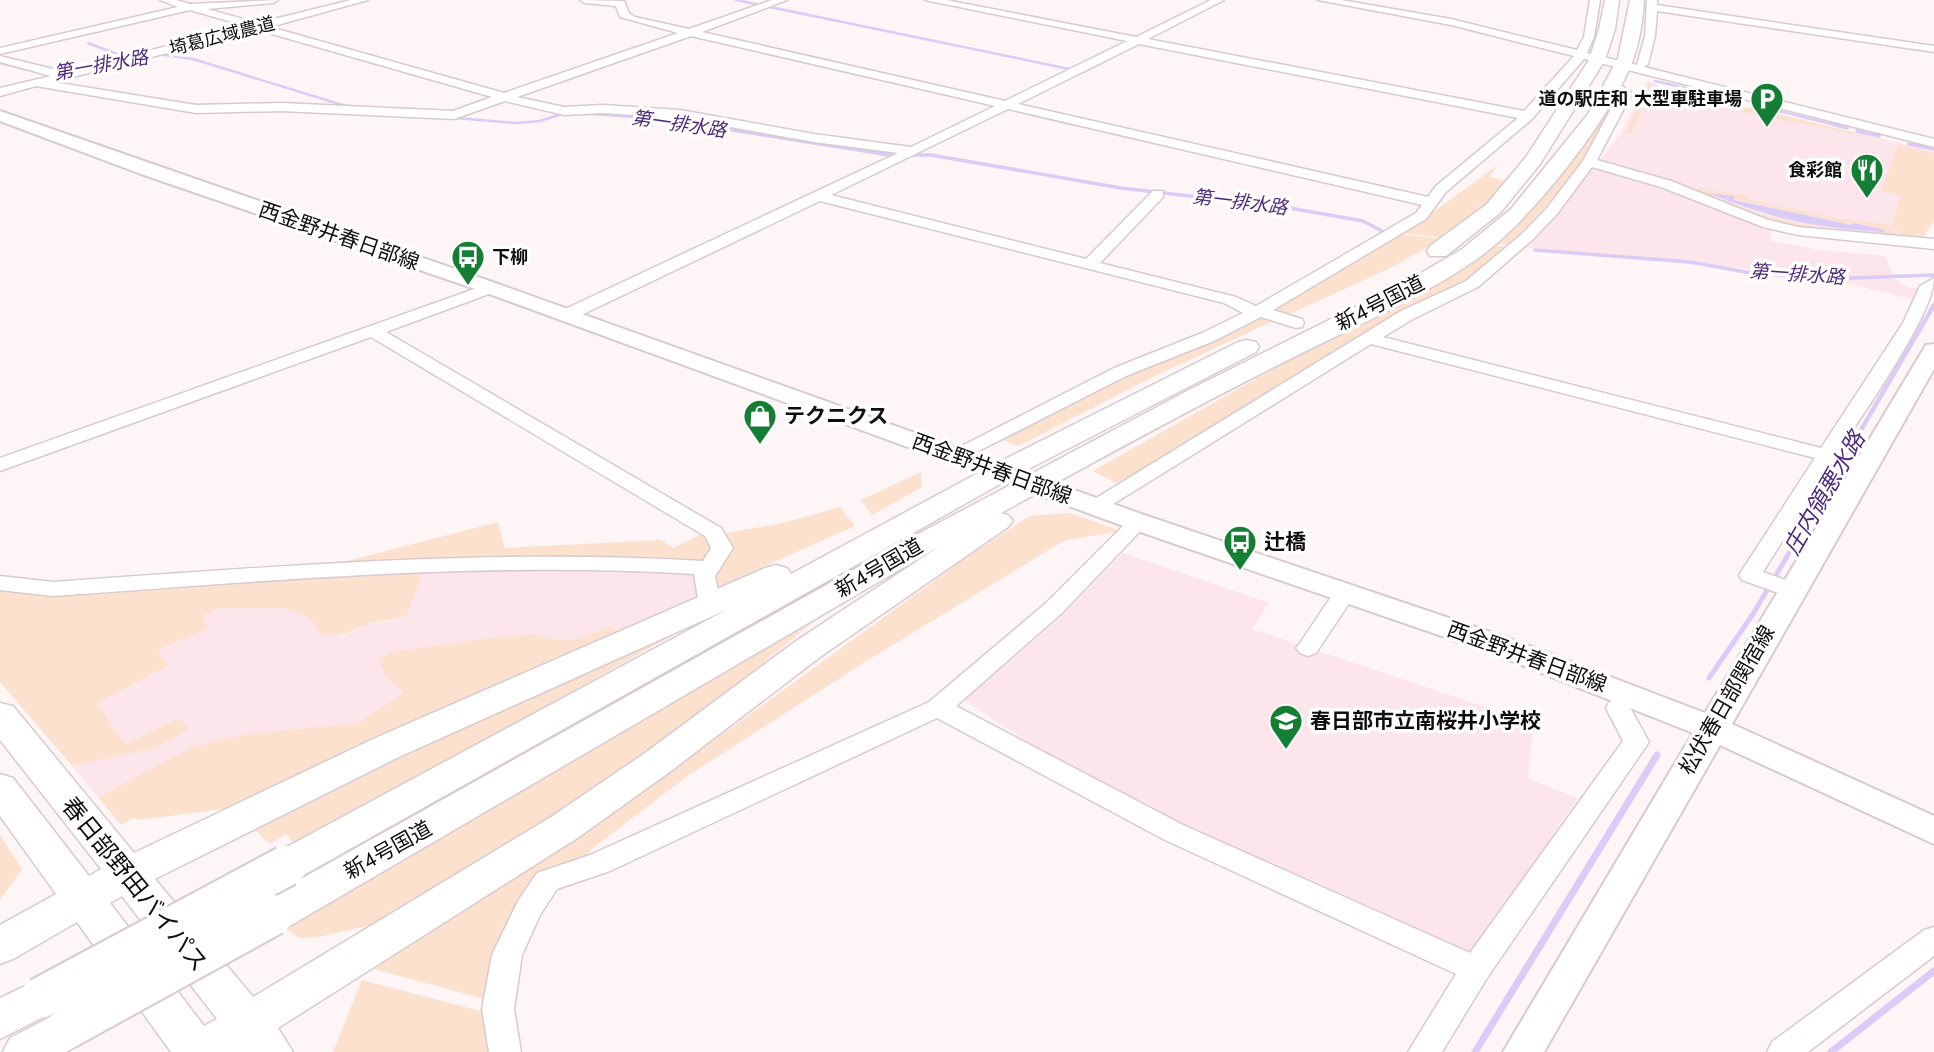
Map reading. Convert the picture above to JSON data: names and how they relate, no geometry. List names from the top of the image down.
{
  "streets": {
    "highway": ["新4号国道", "春日部野田バイパス"],
    "main road": ["西金野井春日部線", "松伏春日部関宿線"],
    "street": ["埼葛広域農道"]
  },
  "crossings": [
    ["西金野井春日部線", "新4号国道"],
    ["西金野井春日部線", "松伏春日部関宿線"]
  ],
  "water": ["第一排水路", "庄内領悪水路"],
  "places": {
    "parking": ["道の駅庄和 大型車駐車場"],
    "restaurant": ["食彩館"],
    "bus stop": ["下柳", "辻橋"],
    "shop": ["テクニクス"],
    "school or university": ["春日部市立南桜井小学校"]
  }
}
